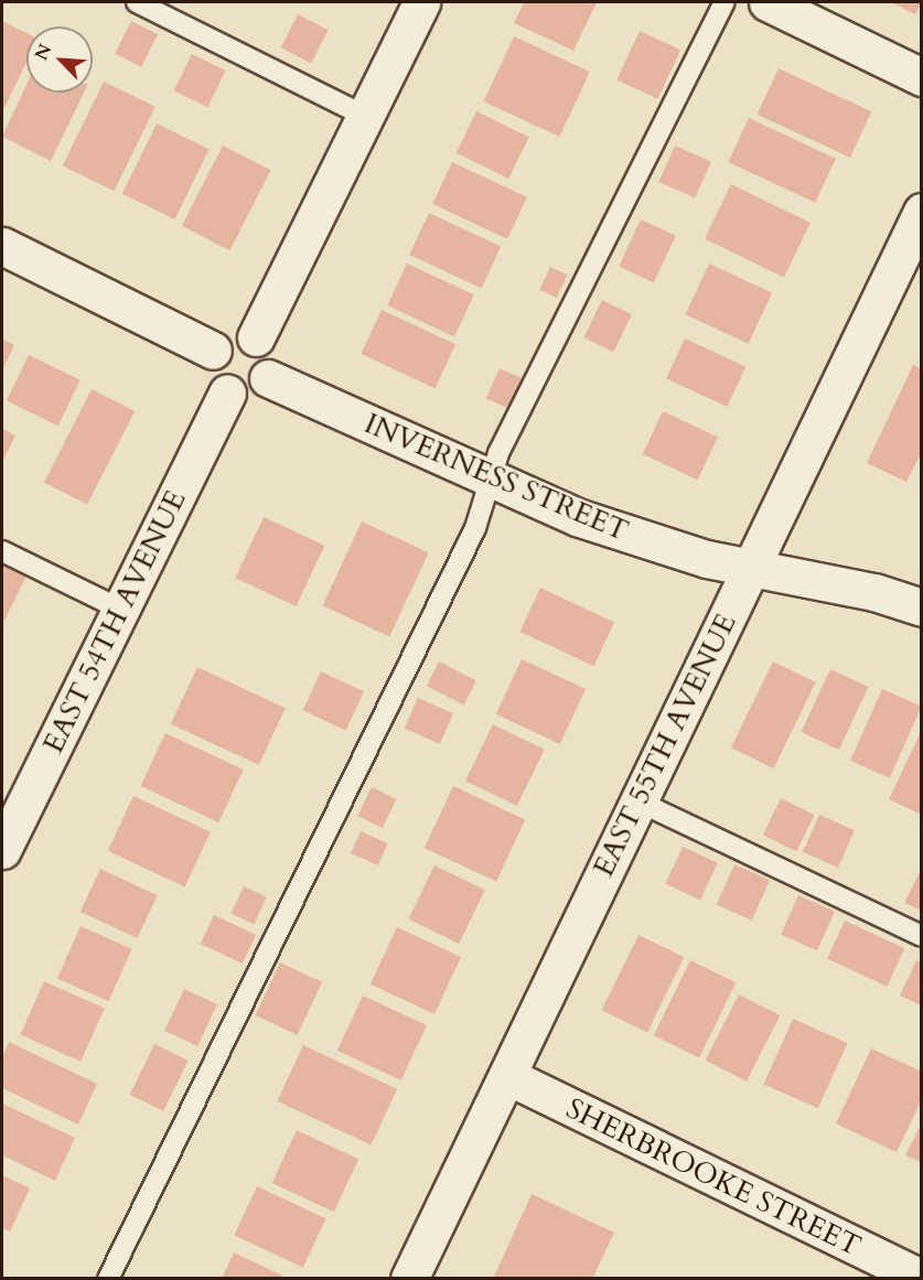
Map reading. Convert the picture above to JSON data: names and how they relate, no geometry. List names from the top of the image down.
{
  "streets": {
    "street": [
      "INVERNESS STREET",
      "EAST 54TH AVENUE",
      "EAST 55TH AVENUE",
      "SHERBROOKE STREET"
    ]
  },
  "crossings": [
    ["INVERNESS STREET", "EAST 54TH AVENUE"],
    ["INVERNESS STREET", "EAST 55TH AVENUE"],
    ["EAST 55TH AVENUE", "SHERBROOKE STREET"]
  ],
  "north": "top left"
}
